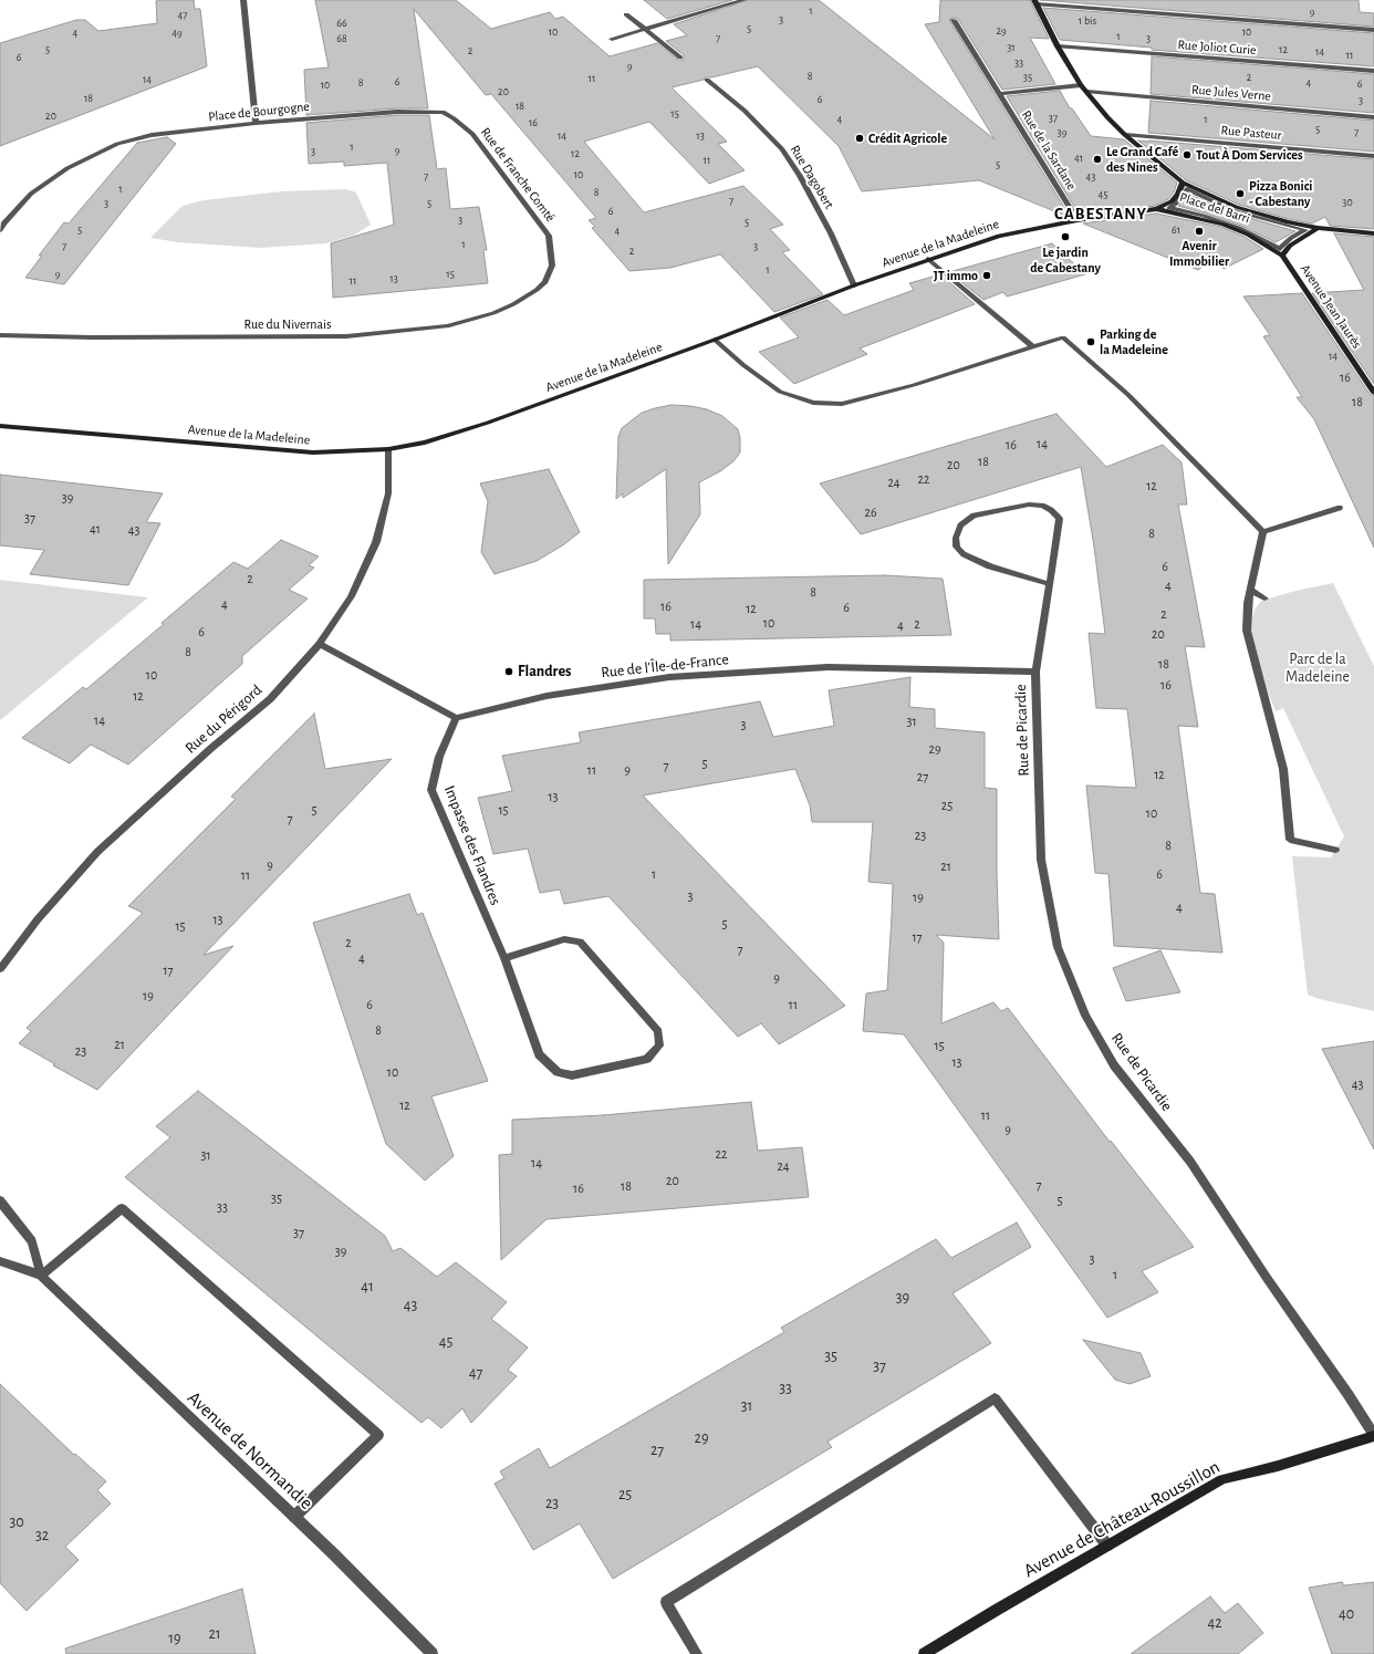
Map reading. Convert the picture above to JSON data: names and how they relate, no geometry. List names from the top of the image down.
{
  "streets": {
    "street": [
      "Rue Joliot Curie",
      "Rue Jules Verne",
      "Place de Bourgogne",
      "Rue Pasteur",
      "Rue de la Sardane",
      "Rue de Franche Comté",
      "Rue Dagobert",
      "Place del Barri",
      "Avenue de la Madeleine",
      "Avenue Jean Jaurès",
      "Rue du Nivernais",
      "Rue de l'Île-de-France",
      "Rue du Périgord",
      "Rue de Picardie",
      "Impasse des Flandres",
      "Avenue de Normandie",
      "Avenue de Château-Roussillon"
    ]
  },
  "crossings": [
    ["Place de Bourgogne", "Rue de Franche Comté"],
    ["Rue de la Sardane", "Avenue de la Madeleine"],
    ["Rue de Franche Comté", "Rue du Nivernais"],
    ["Rue Dagobert", "Avenue de la Madeleine"],
    ["Avenue de la Madeleine", "Avenue Jean Jaurès"],
    ["Avenue de la Madeleine", "Rue du Périgord"],
    ["Rue de l'Île-de-France", "Rue de Picardie"],
    ["Rue de l'Île-de-France", "Impasse des Flandres"],
    ["Rue de Picardie", "Avenue de Château-Roussillon"]
  ],
  "districts": ["CABESTANY"],
  "parks": ["Parc de la Madeleine"],
  "places": [
    "Crédit Agricole",
    "Tout À Dom Services",
    "Le Grand Café des Nines",
    "Pizza Bonici - Cabestany",
    "Avenir Immobilier",
    "Le jardin de Cabestany",
    "JT immo",
    "Parking de la Madeleine",
    "Flandres"
  ],
  "house_numbers": [
    "1",
    "9",
    "47",
    "3",
    "1 bis",
    "66",
    "5",
    "29",
    "10",
    "10",
    "4",
    "49",
    "1",
    "68",
    "7",
    "3",
    "31",
    "5",
    "12",
    "2",
    "14",
    "11",
    "6",
    "33",
    "9",
    "8",
    "35",
    "2",
    "11",
    "14",
    "6",
    "8",
    "4",
    "6",
    "10",
    "20",
    "18",
    "6",
    "3",
    "18",
    "15",
    "20",
    "37",
    "4",
    "1",
    "16",
    "5",
    "39",
    "7",
    "14",
    "13",
    "1",
    "9",
    "3",
    "12",
    "41",
    "11",
    "5",
    "10",
    "7",
    "43",
    "1",
    "8",
    "45",
    "7",
    "30",
    "3",
    "5",
    "6",
    "3",
    "5",
    "5",
    "61",
    "4",
    "1",
    "7",
    "3",
    "2",
    "1",
    "9",
    "15",
    "13",
    "11",
    "14",
    "16",
    "18",
    "14",
    "16",
    "18",
    "20",
    "22",
    "24",
    "12",
    "39",
    "26",
    "37",
    "41",
    "43",
    "8",
    "6",
    "2",
    "4",
    "8",
    "4",
    "16",
    "6",
    "12",
    "2",
    "10",
    "14",
    "2",
    "4",
    "6",
    "20",
    "8",
    "18",
    "10",
    "16",
    "12",
    "14",
    "31",
    "3",
    "29",
    "5",
    "7",
    "11",
    "9",
    "12",
    "27",
    "13",
    "25",
    "5",
    "15",
    "10",
    "7",
    "23",
    "8",
    "9",
    "21",
    "1",
    "6",
    "11",
    "3",
    "19",
    "4",
    "13",
    "5",
    "15",
    "17",
    "2",
    "7",
    "4",
    "17",
    "9",
    "19",
    "6",
    "11",
    "8",
    "21",
    "15",
    "23",
    "13",
    "10",
    "43",
    "12",
    "11",
    "9",
    "22",
    "31",
    "14",
    "24",
    "20",
    "7",
    "18",
    "16",
    "35",
    "5",
    "33",
    "37",
    "39",
    "3",
    "1",
    "41",
    "39",
    "43",
    "45",
    "35",
    "37",
    "47",
    "33",
    "31",
    "29",
    "27",
    "25",
    "23",
    "30",
    "32",
    "40",
    "42",
    "21",
    "19"
  ]
}
